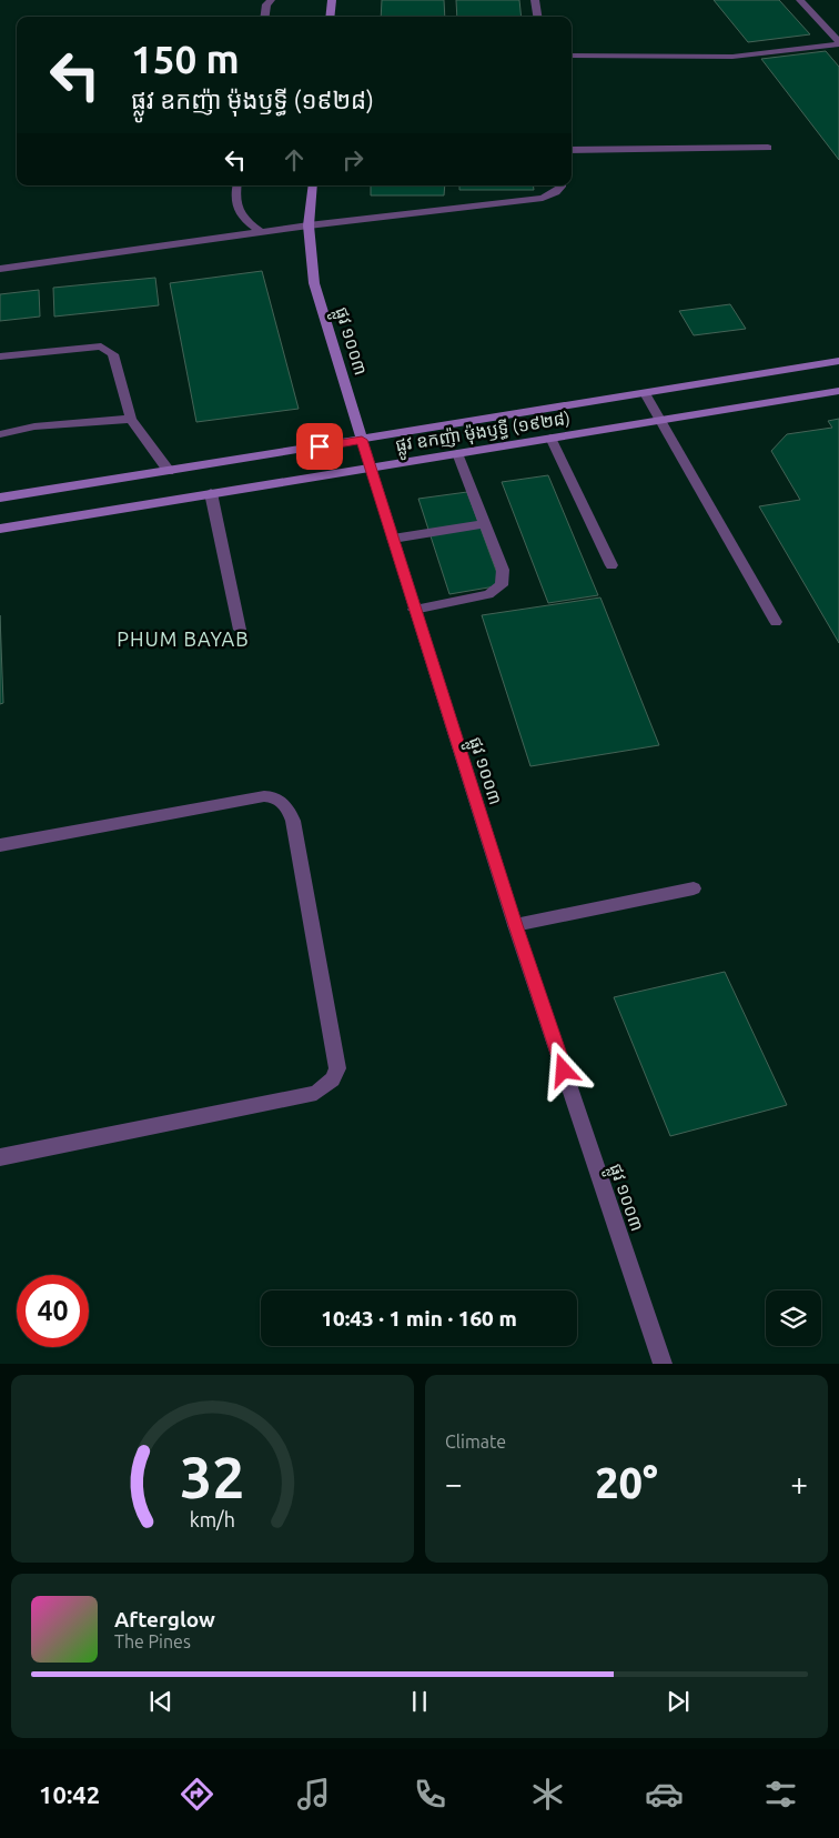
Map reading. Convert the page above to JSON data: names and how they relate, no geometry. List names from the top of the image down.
{
  "streets": {
    "main road": ["ផ្លូវ ១០០៣", "ផ្លូវ ឧកញ៉ា ម៉ុងឫទ្ធី (១៩២៨)"]
  },
  "crossings": [
    ["ផ្លូវ ១០០៣", "ផ្លូវ ឧកញ៉ា ម៉ុងឫទ្ធី (១៩២៨)"]
  ],
  "districts": ["PHUM BAYAB"],
  "page": {
    "turn": ["150 m", "ផ្លូវ ឧកញ៉ា ម៉ុងឫទ្ធី (១៩២៨)"],
    "limit": "40",
    "trip": "10:43 · 1 min · 160 m",
    "tile": "Climate",
    "heat": ["−", "20°", "+"],
    "song": ["Afterglow", "The Pines"],
    "tabs": "10:42",
    "gauge": ["32", "km/h"]
  }
}
